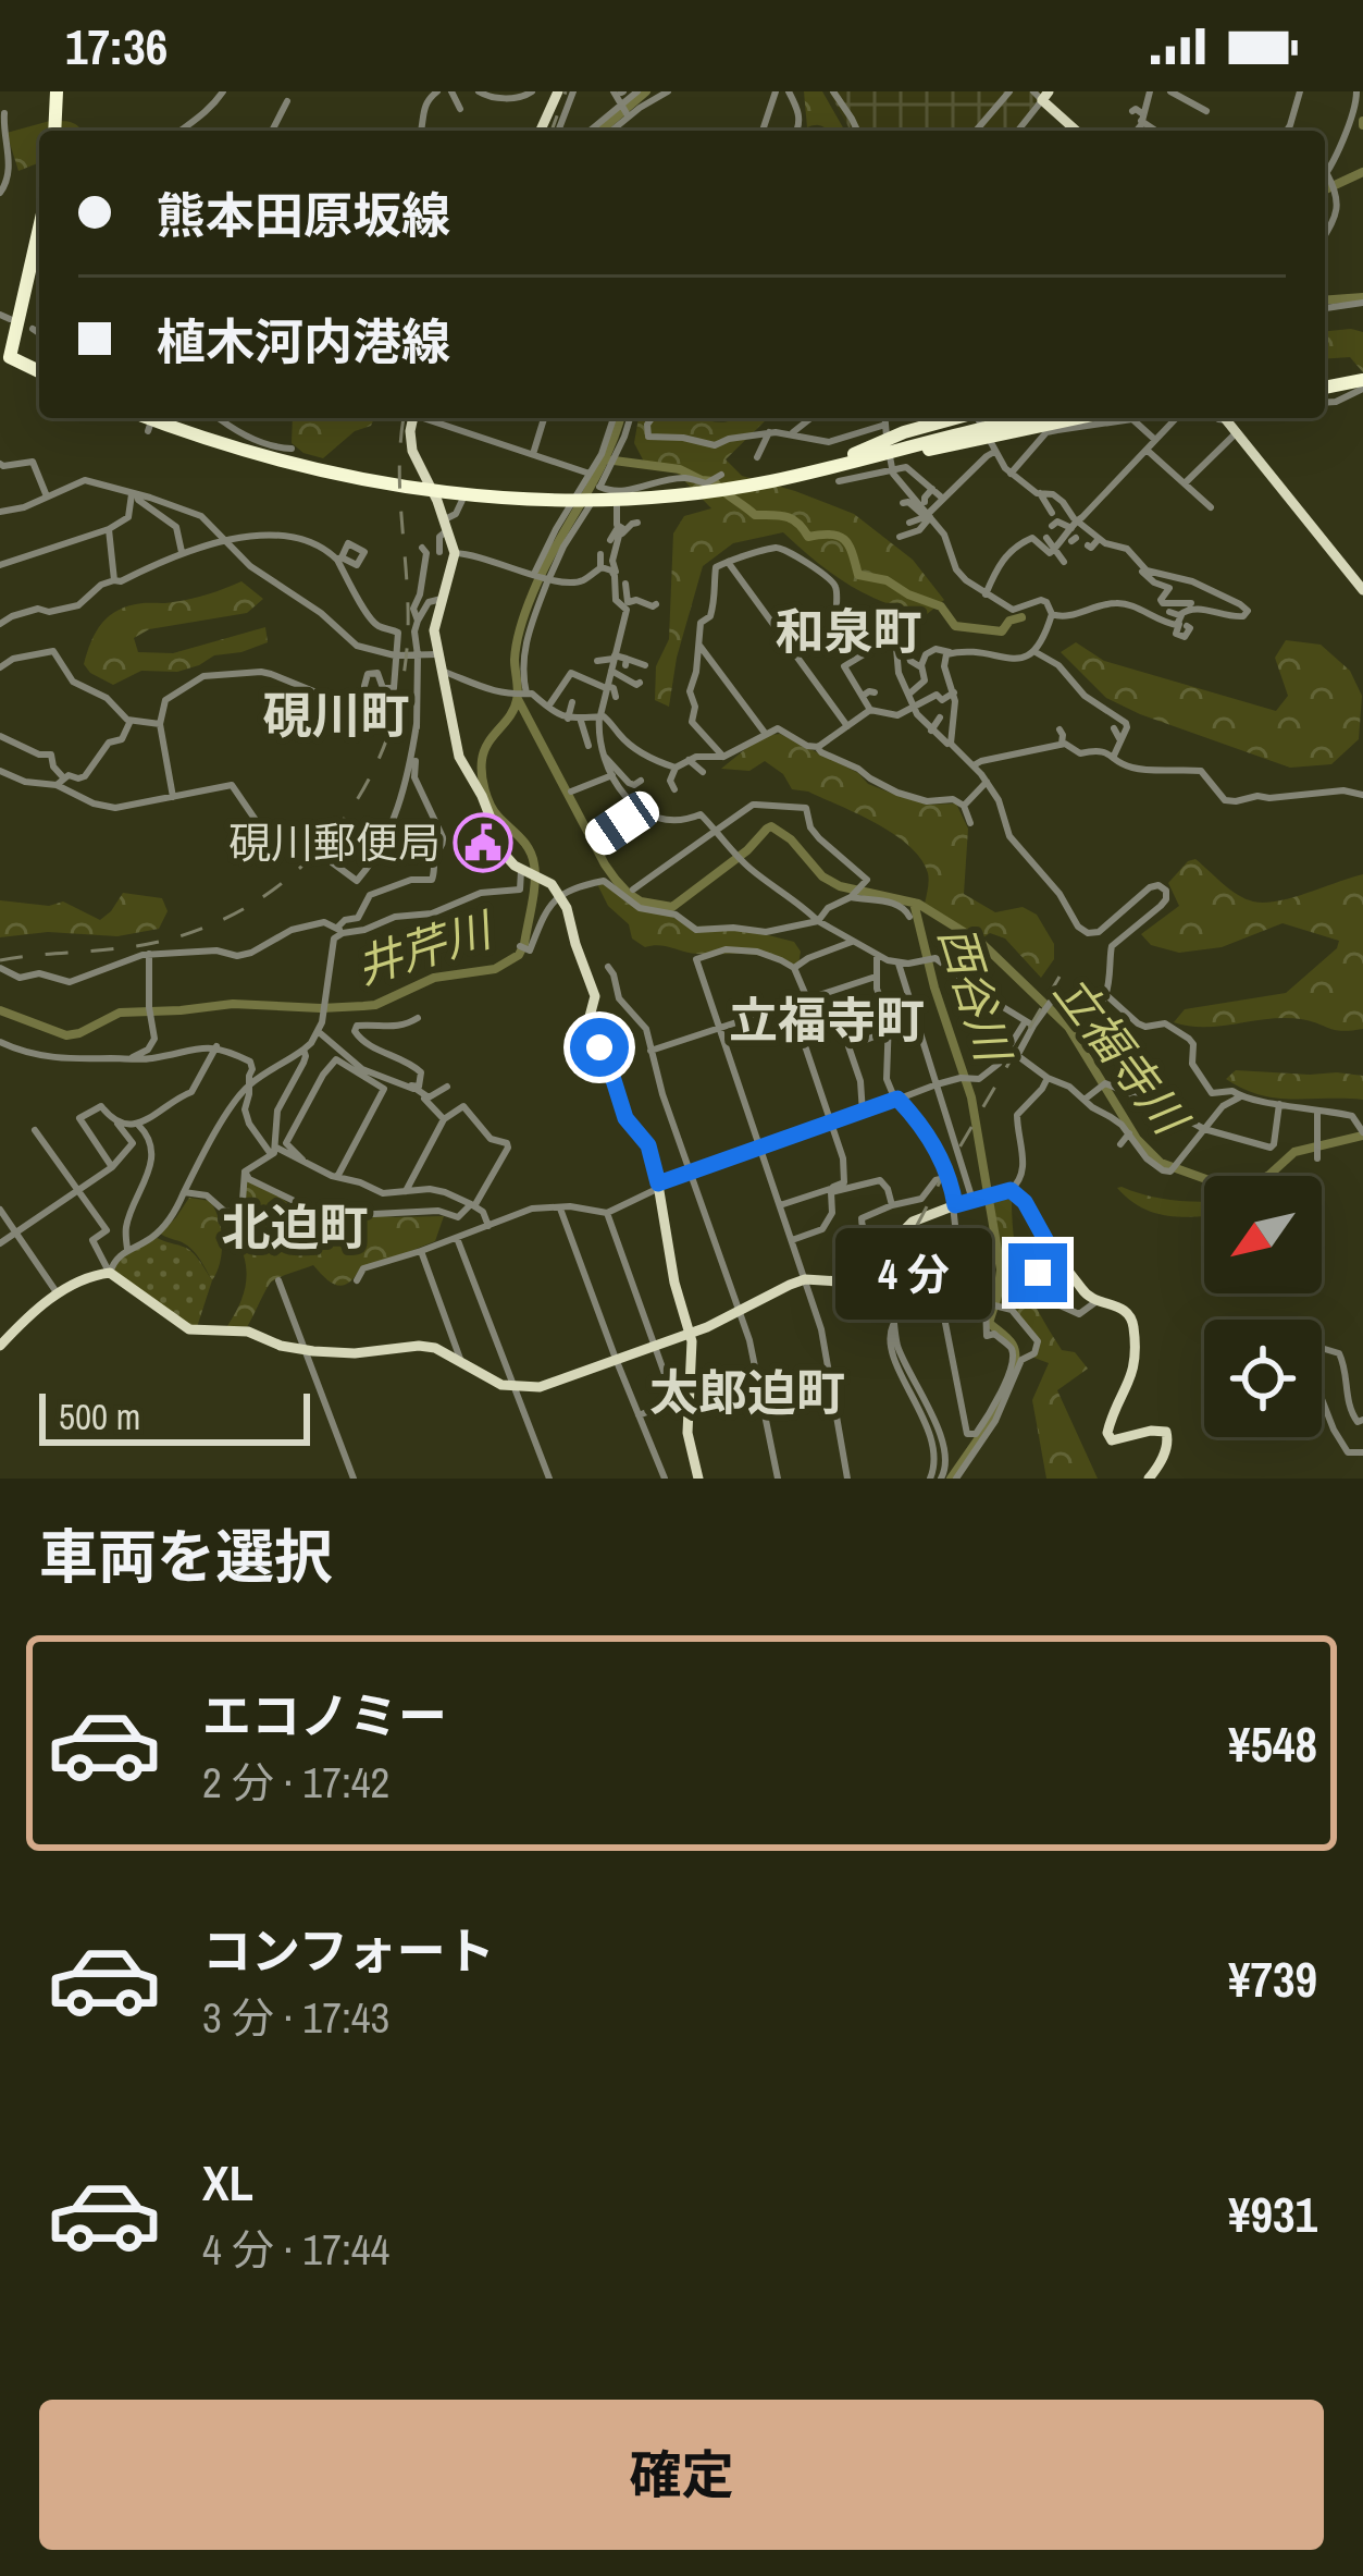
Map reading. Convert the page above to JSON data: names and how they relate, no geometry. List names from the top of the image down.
{
  "districts": [
    "和泉町",
    "硯川町",
    "立福寺町",
    "北迫町",
    "太郎迫町"
  ],
  "water": ["井芹川", "西谷川", "立福寺川"],
  "places": {
    "public building": ["硯川郵便局"]
  },
  "scale_bar": "500 m",
  "north": "bottom left",
  "page": {
    "status": "17:36",
    "banner": ["熊本田原坂線", "植木河内港線"],
    "bubble": "4 分",
    "scale": "500 m",
    "heading": "車両を選択",
    "list": [
      {
        "name": "エコノミー",
        "note": "2 分 · 17:42",
        "value": "¥548"
      },
      {
        "name": "コンフォート",
        "note": "3 分 · 17:43",
        "value": "¥739"
      },
      {
        "name": "XL",
        "note": "4 分 · 17:44",
        "value": "¥931"
      }
    ],
    "buttons": "確定"
  }
}
